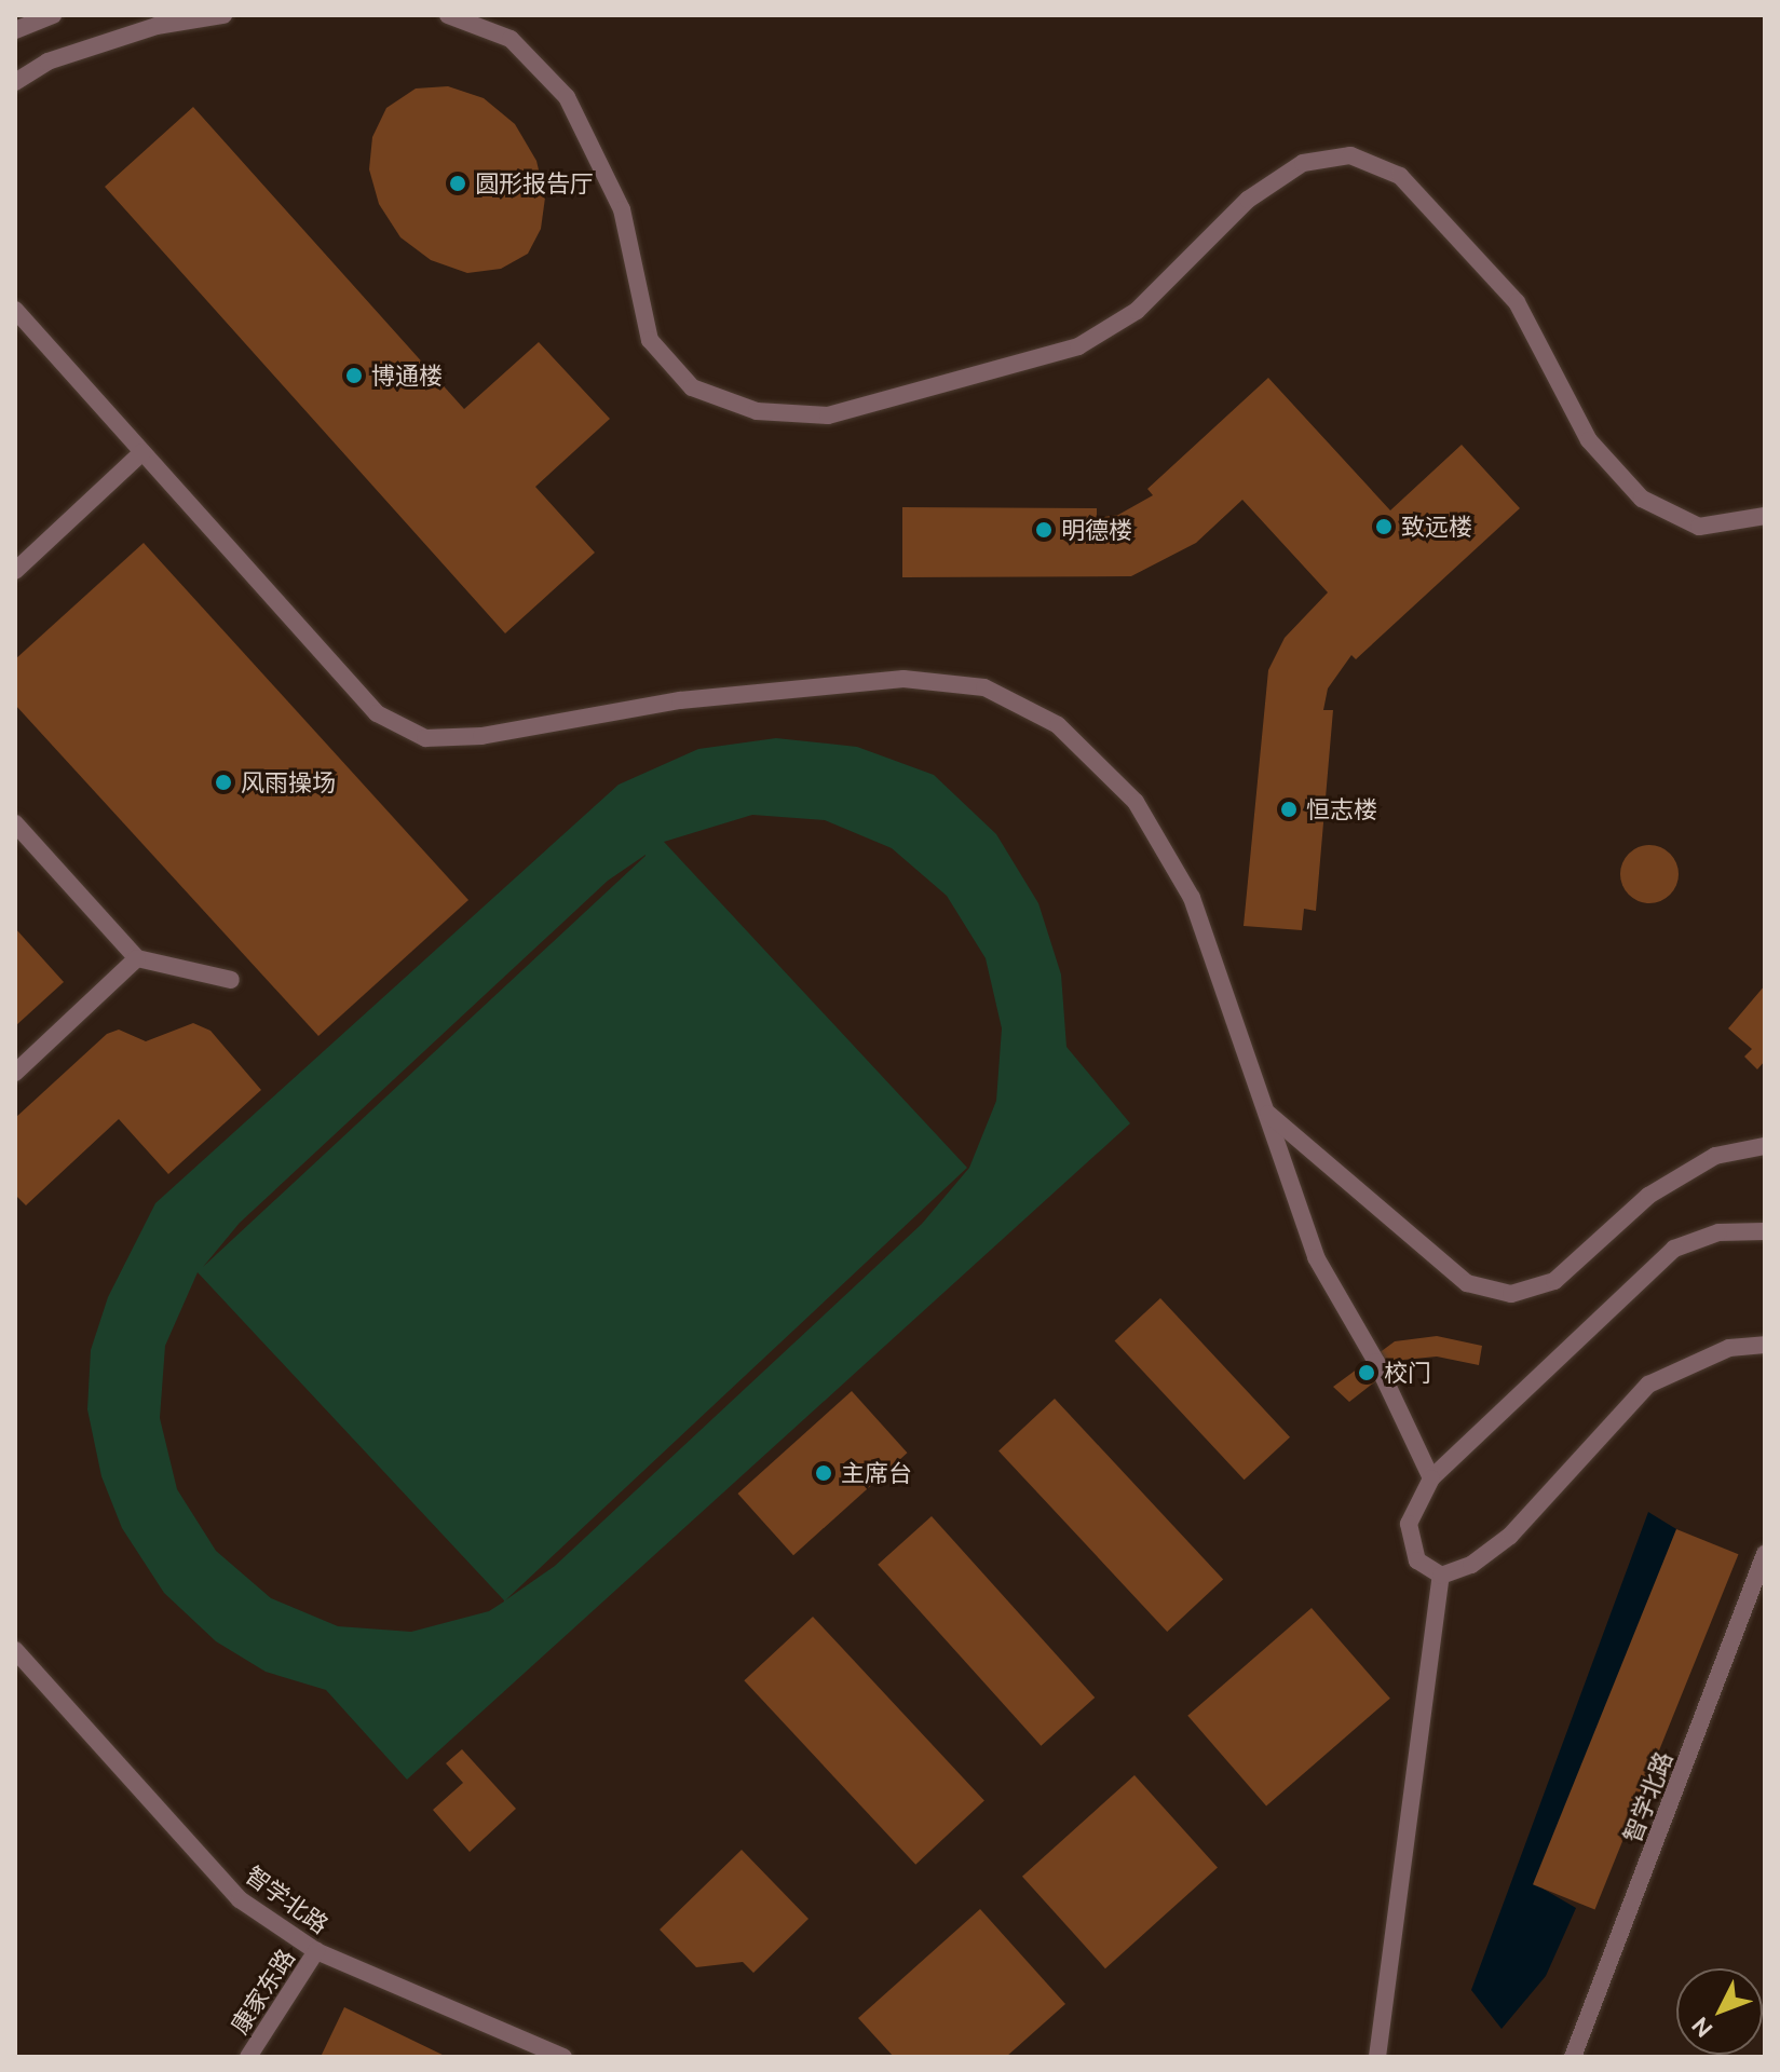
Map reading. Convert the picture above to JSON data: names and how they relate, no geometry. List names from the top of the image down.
{
  "streets": {
    "street": ["智学北路", "康家东路"]
  },
  "crossings": [
    ["智学北路", "康家东路"]
  ],
  "places": [
    "圆形报告厅",
    "博通楼",
    "致远楼",
    "明德楼",
    "风雨操场",
    "恒志楼",
    "校门",
    "主席台"
  ],
  "north": "bottom left"
}
